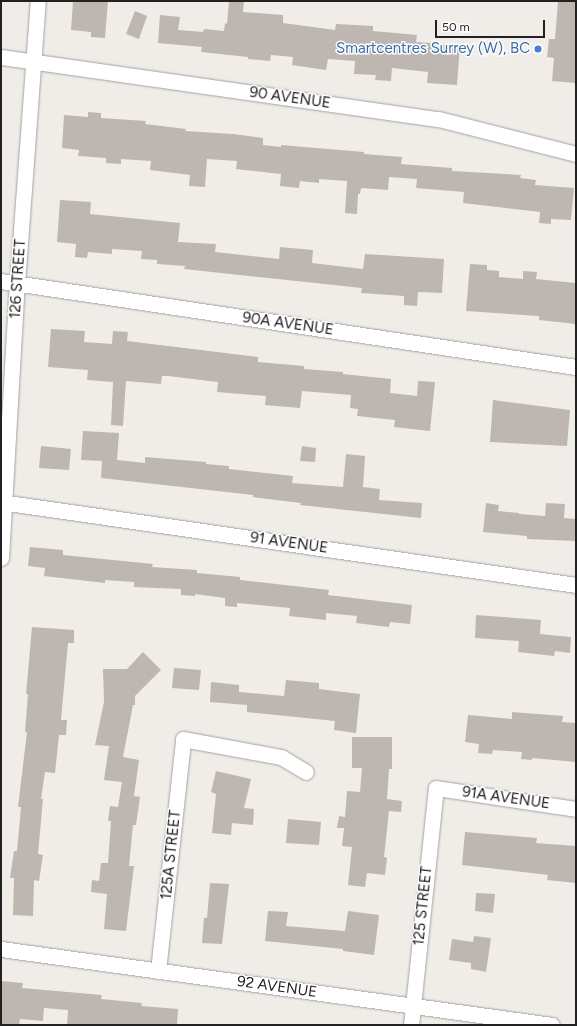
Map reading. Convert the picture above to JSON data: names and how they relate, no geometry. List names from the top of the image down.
{
  "streets": {
    "street": [
      "90 AVENUE",
      "126 STREET",
      "90A AVENUE",
      "91 AVENUE",
      "91A AVENUE",
      "125A STREET",
      "125 STREET",
      "92 AVENUE"
    ]
  },
  "crossings": [
    ["90 AVENUE", "126 STREET"],
    ["126 STREET", "90A AVENUE"],
    ["126 STREET", "91 AVENUE"],
    ["91A AVENUE", "125 STREET"],
    ["125A STREET", "92 AVENUE"],
    ["125 STREET", "92 AVENUE"]
  ],
  "places": ["Smartcentres Surrey (W), BC"],
  "scale_bar": "50 m"
}
